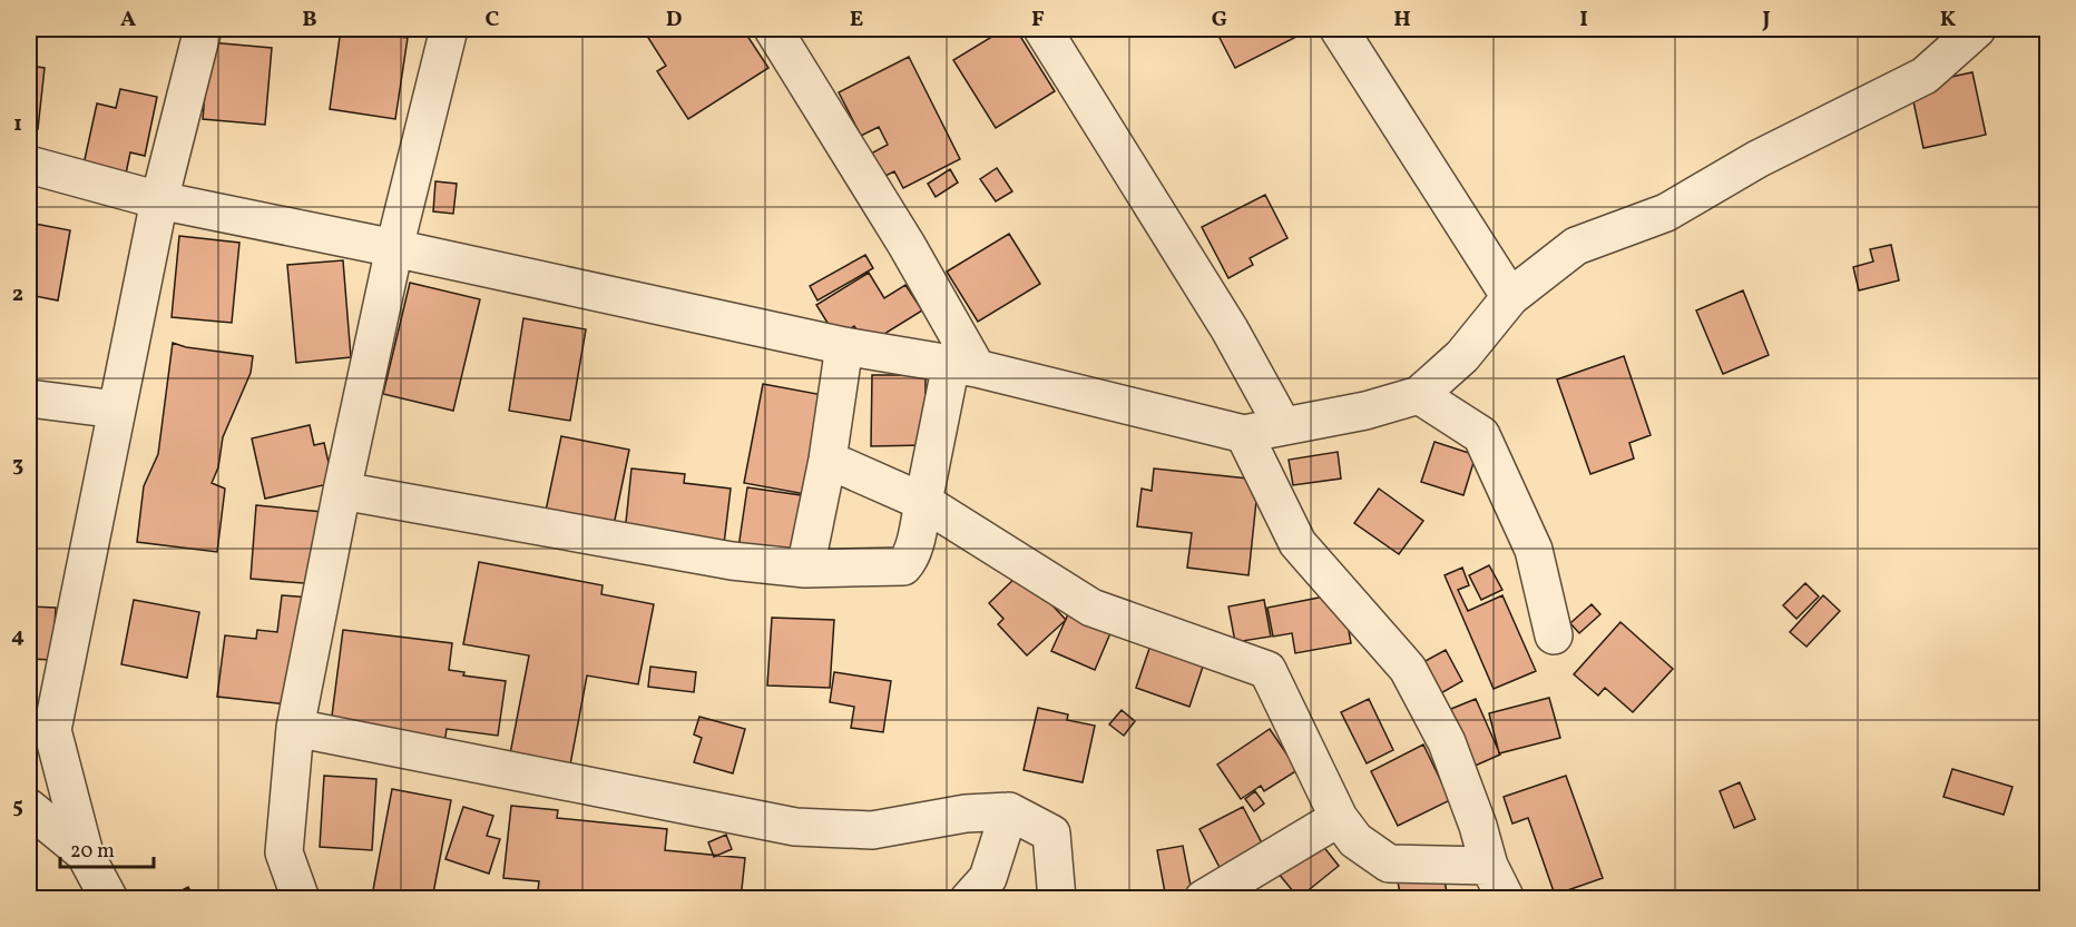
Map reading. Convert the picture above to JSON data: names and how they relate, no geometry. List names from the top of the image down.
{
  "scale_bar": "20 m",
  "grid": {
    "columns": [
      "A",
      "B",
      "C",
      "D",
      "E",
      "F",
      "G",
      "H",
      "I",
      "J",
      "K"
    ],
    "rows": [
      "1",
      "2",
      "3",
      "4",
      "5"
    ]
  }
}
